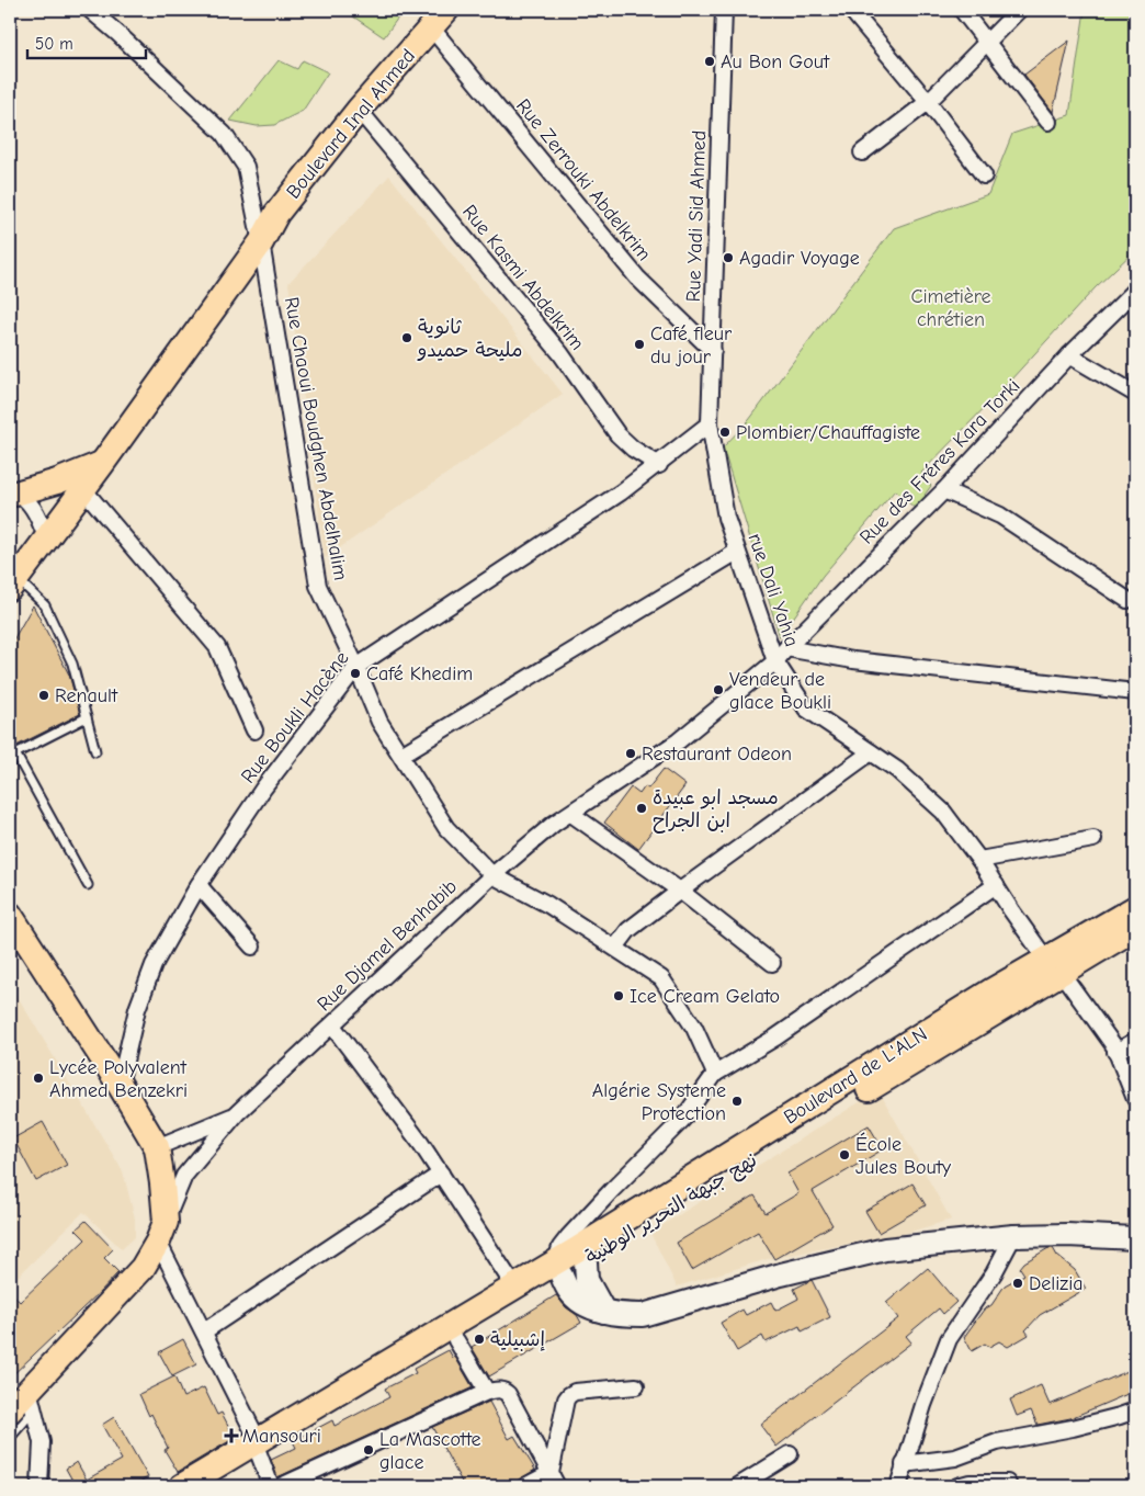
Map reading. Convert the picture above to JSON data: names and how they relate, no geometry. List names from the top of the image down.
{
  "streets": {
    "main road": ["Boulevard Inal Ahmed", "نهج جبهة التحرير الوطنية"],
    "street": [
      "Rue Zerrouki Abdelkrim",
      "Rue Yadi Sid Ahmed",
      "Rue Kasmi Abdelkrim",
      "Rue Chaoui Boudghen Abdelhalim",
      "Rue des Fréres Kara Torki",
      "rue Dali Yahia",
      "Rue Boukli Hacène",
      "Rue Djamel Benhabib"
    ]
  },
  "crossings": [
    ["Boulevard Inal Ahmed", "Rue Zerrouki Abdelkrim"],
    ["Boulevard Inal Ahmed", "Rue Kasmi Abdelkrim"],
    ["Boulevard Inal Ahmed", "Rue Chaoui Boudghen Abdelhalim"],
    ["Rue Zerrouki Abdelkrim", "Rue Yadi Sid Ahmed"],
    ["Rue Yadi Sid Ahmed", "rue Dali Yahia"],
    ["Rue Yadi Sid Ahmed", "Rue Boukli Hacène"],
    ["Rue Kasmi Abdelkrim", "Rue Boukli Hacène"],
    ["Rue Chaoui Boudghen Abdelhalim", "Rue Boukli Hacène"],
    ["Rue Chaoui Boudghen Abdelhalim", "Rue Djamel Benhabib"],
    ["Rue des Fréres Kara Torki", "rue Dali Yahia"],
    ["Rue des Fréres Kara Torki", "Rue Djamel Benhabib"],
    ["rue Dali Yahia", "Rue Boukli Hacène"],
    ["rue Dali Yahia", "نهج جبهة التحرير الوطنية"]
  ],
  "parks": ["Cimetière chrétien"],
  "places": {
    "other": [
      "Au Bon Gout",
      "Agadir Voyage",
      "ثانوية مليحة حميدو",
      "Café fleur du jour",
      "Plombier/Chauffagiste",
      "Café Khedim",
      "Vendeur de glace Boukli",
      "Renault",
      "Restaurant Odeon",
      "مسجد ابو عبيدة ابن الجراح",
      "Ice Cream Gelato",
      "Lycée Polyvalent Ahmed Benzekri",
      "Algérie Systeme Protection",
      "École Jules Bouty",
      "Delizia",
      "إشبيلية",
      "La Mascotte glace"
    ],
    "health": ["Mansouri"]
  },
  "scale_bar": "50 m"
}
